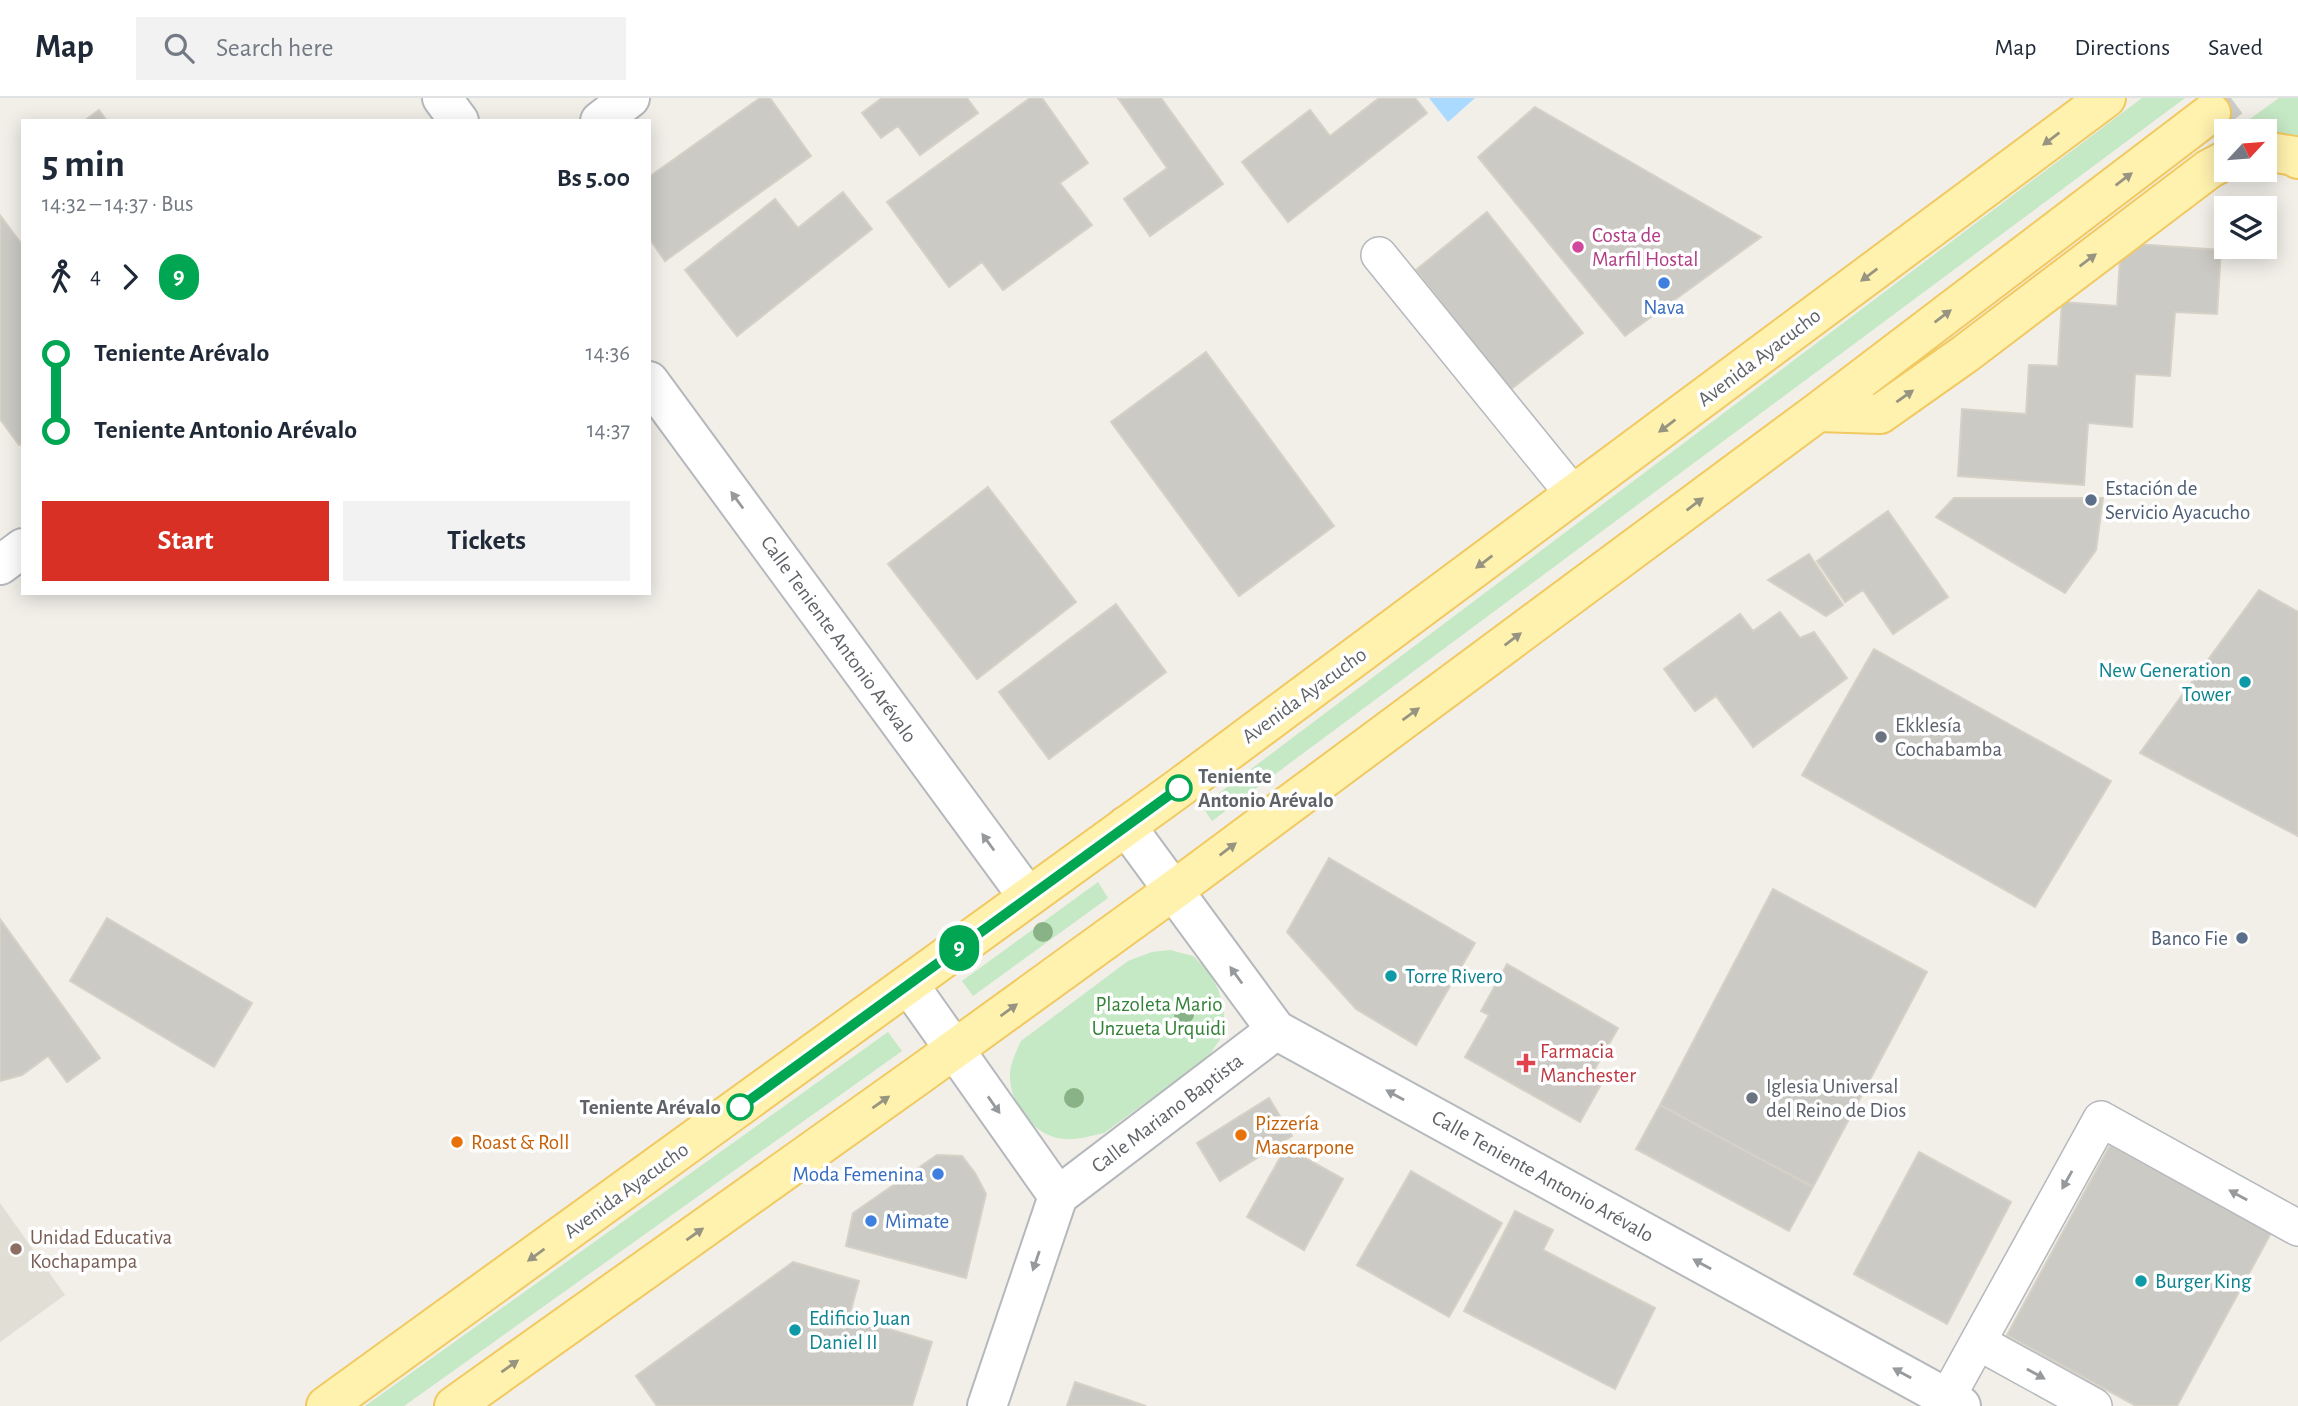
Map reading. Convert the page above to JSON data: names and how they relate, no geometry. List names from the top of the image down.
{
  "streets": {
    "main road": ["Avenida Ayacucho"],
    "street": ["Calle Teniente Antonio Arévalo", "Calle Mariano Baptista"]
  },
  "crossings": [
    ["Avenida Ayacucho", "Calle Teniente Antonio Arévalo"],
    ["Calle Teniente Antonio Arévalo", "Calle Mariano Baptista"]
  ],
  "one_way": ["Calle Teniente Antonio Arévalo"],
  "parks": ["Plazoleta Mario Unzueta Urquidi"],
  "places": {
    "other": [
      "Costa de Marfil Hostal",
      "Nava",
      "Estación de Servicio Ayacucho",
      "New Generation Tower",
      "Ekklesía Cochabamba",
      "Teniente Antonio Arévalo",
      "Banco Fie",
      "Torre Rivero",
      "Iglesia Universal del Reino de Dios",
      "Teniente Arévalo",
      "Pizzería Mascarpone",
      "Roast & Roll",
      "Moda Femenina",
      "Mimate",
      "Unidad Educativa Kochapampa",
      "Burger King",
      "Edificio Juan Daniel II"
    ],
    "health": ["Farmacia Manchester"]
  },
  "lines": ["bus line 9"],
  "north": "top right",
  "page": {
    "header": "Map",
    "search": "Search here",
    "nav": ["Map", "Directions", "Saved"],
    "on_map": "9",
    "heading": ["5 min", "14:32 – 14:37 · Bus", "Bs 5.00"],
    "legs": ["4", "9"],
    "list": [
      {
        "name": "Teniente Arévalo",
        "value": "14:36"
      },
      {
        "name": "Teniente Antonio Arévalo",
        "value": "14:37"
      }
    ],
    "buttons": ["Start", "Tickets"]
  }
}
